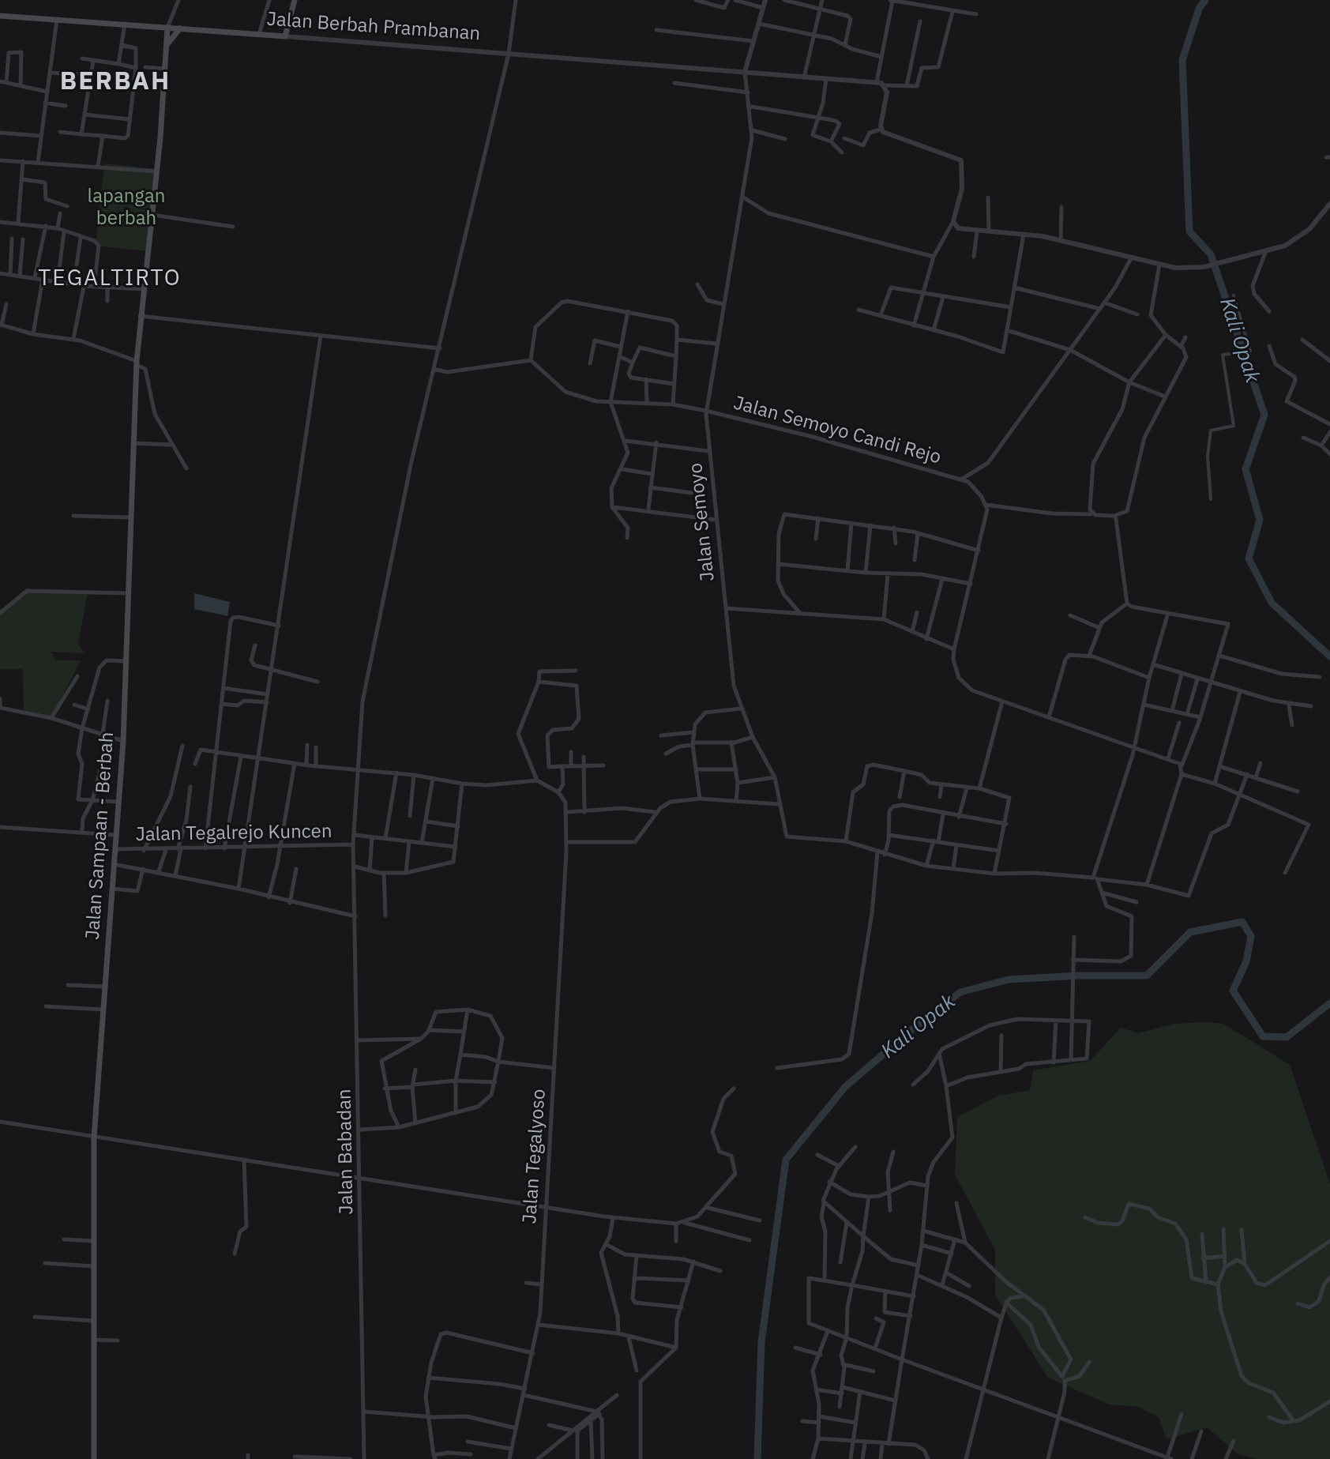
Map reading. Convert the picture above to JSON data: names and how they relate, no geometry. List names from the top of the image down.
{
  "streets": {
    "main road": ["Jalan Berbah Prambanan", "Jalan Sampaan - Berbah"],
    "street": [
      "Jalan Semoyo Candi Rejo",
      "Jalan Semoyo",
      "Jalan Tegalrejo Kuncen",
      "Jalan Babadan",
      "Jalan Tegalyoso"
    ]
  },
  "crossings": [
    ["Jalan Berbah Prambanan", "Jalan Semoyo"],
    ["Jalan Berbah Prambanan", "Jalan Sampaan - Berbah"],
    ["Jalan Berbah Prambanan", "Jalan Babadan"],
    ["Jalan Semoyo Candi Rejo", "Jalan Semoyo"],
    ["Jalan Tegalrejo Kuncen", "Jalan Sampaan - Berbah"],
    ["Jalan Tegalrejo Kuncen", "Jalan Babadan"]
  ],
  "districts": ["BERBAH", "TEGALTIRTO"],
  "water": ["Kali Opak"],
  "parks": ["lapangan berbah"]
}
